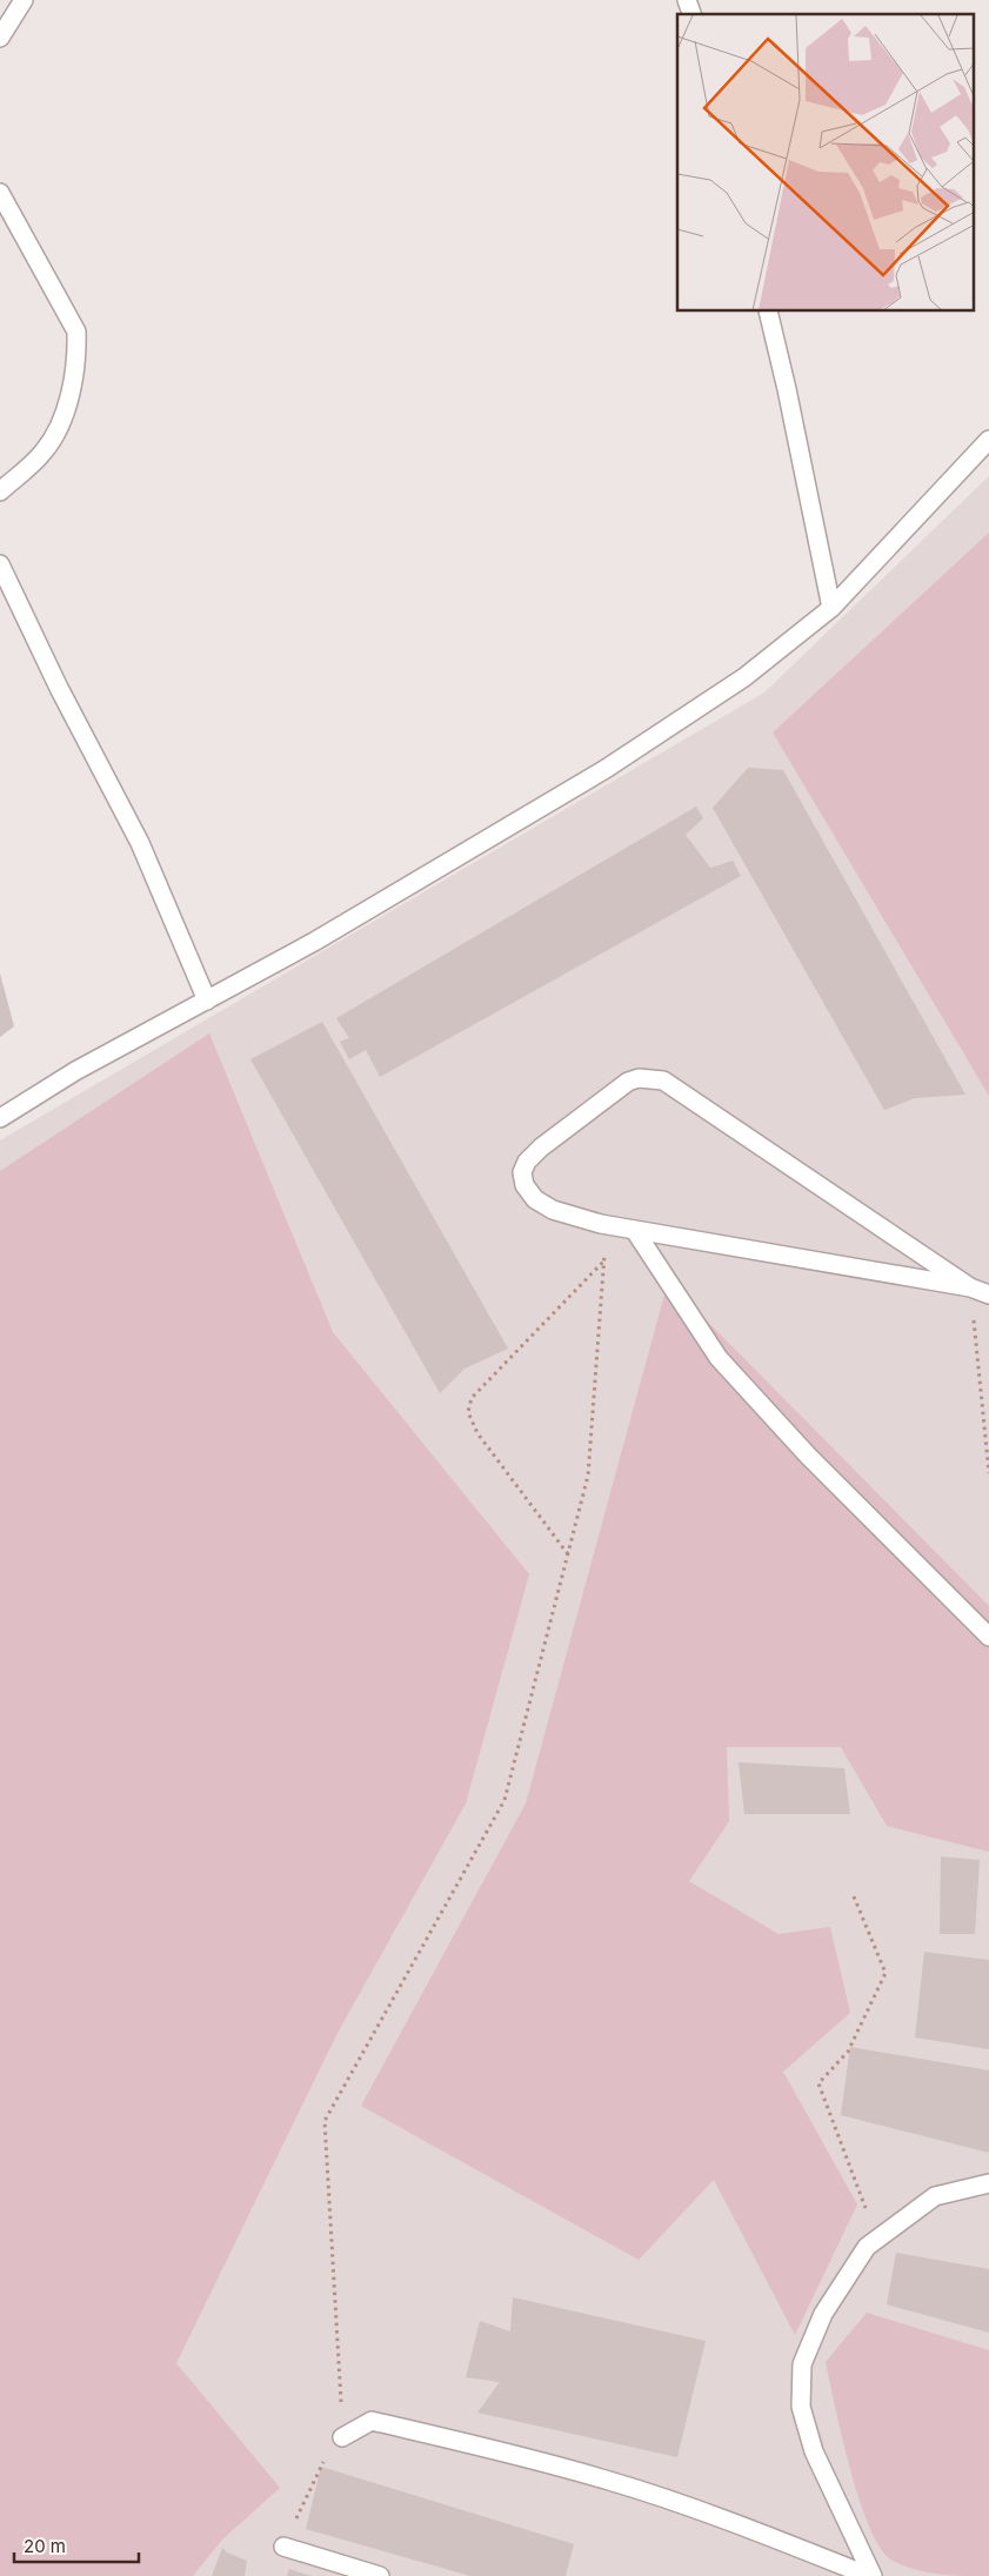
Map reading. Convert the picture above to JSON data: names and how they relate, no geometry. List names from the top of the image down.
{
  "scale_bar": "20 m"
}
